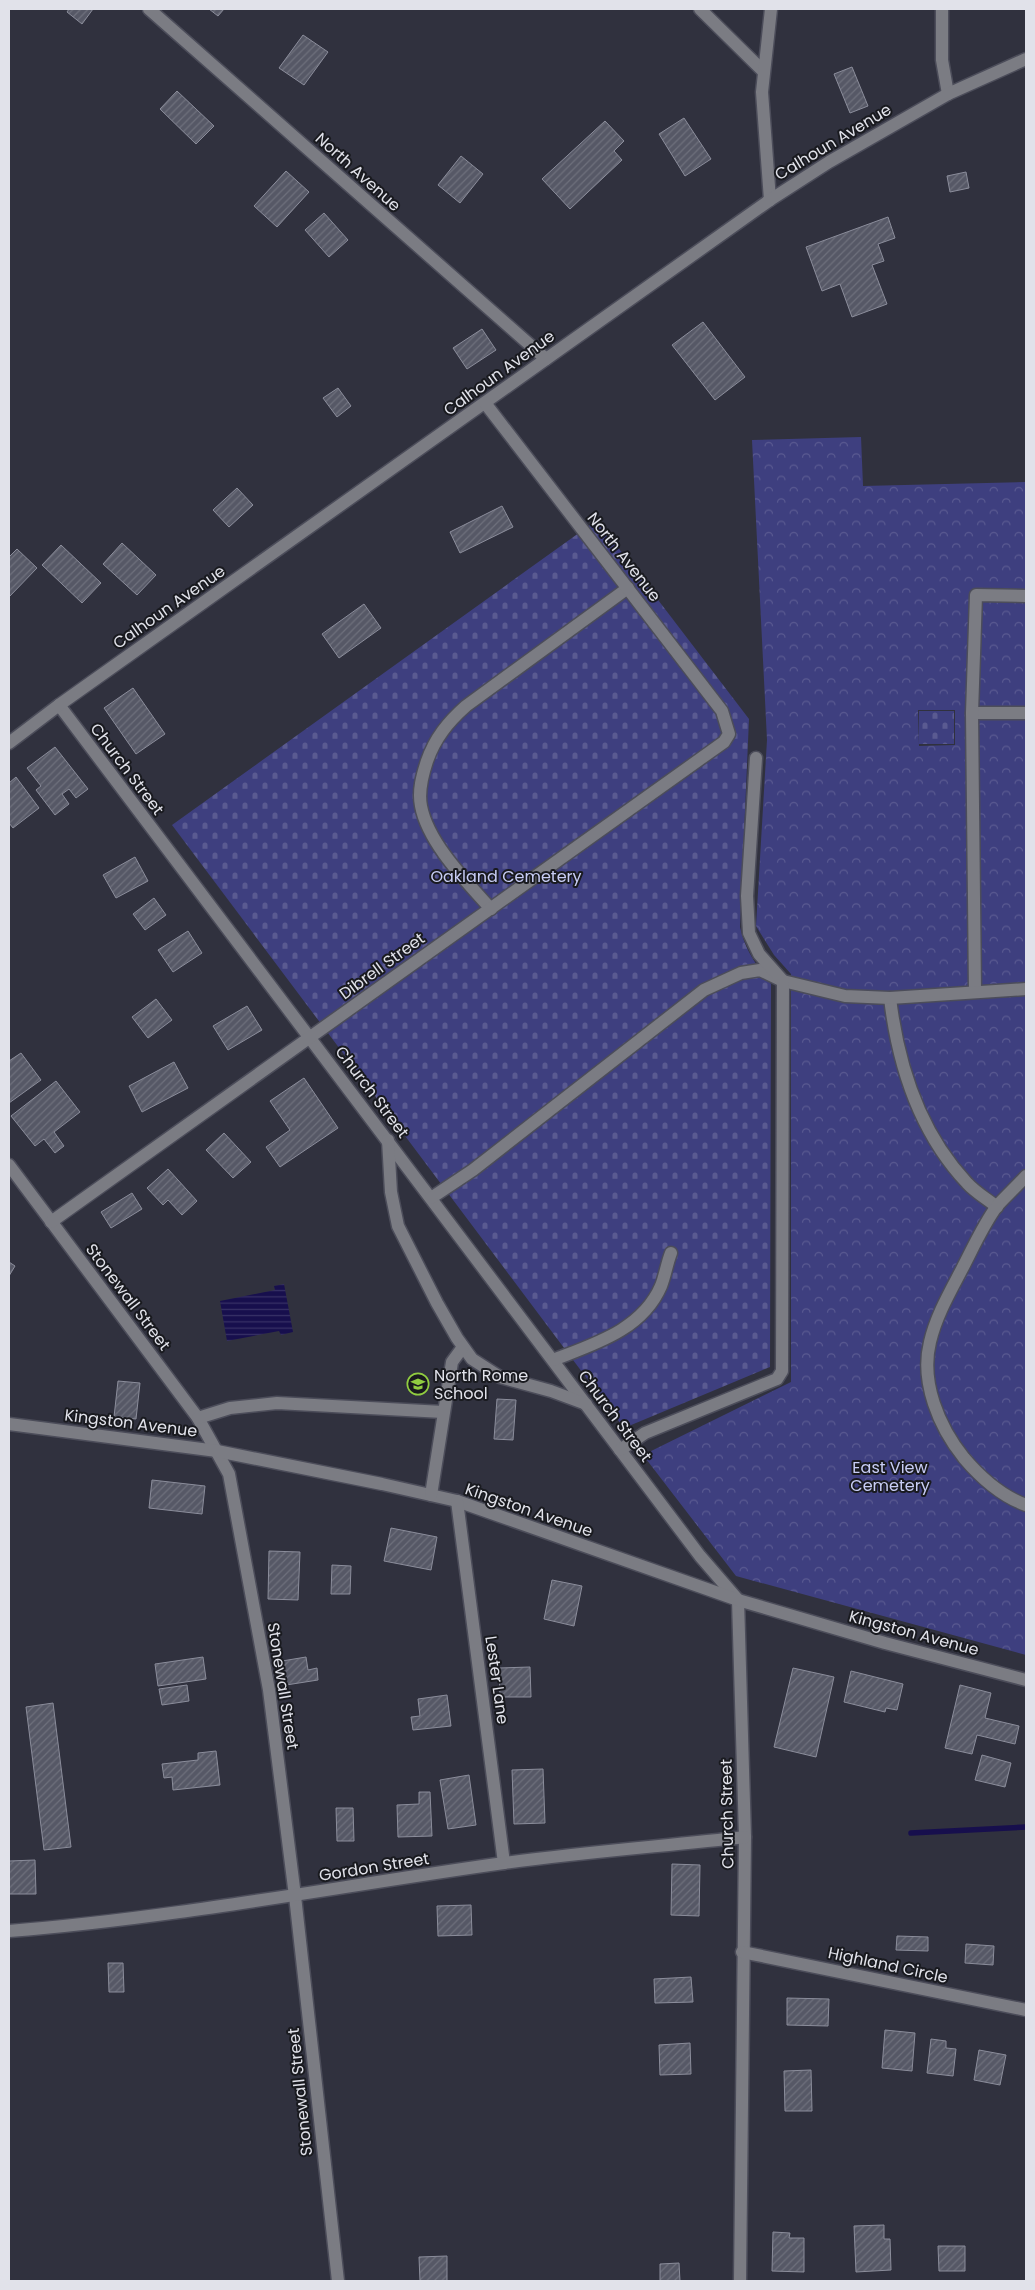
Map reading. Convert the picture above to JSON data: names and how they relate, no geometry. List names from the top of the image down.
{
  "streets": {
    "street": [
      "Calhoun Avenue",
      "North Avenue",
      "Church Street",
      "Dibrell Street",
      "Stonewall Street",
      "Kingston Avenue",
      "Lester Lane",
      "Gordon Street",
      "Highland Circle"
    ]
  },
  "crossings": [
    ["Calhoun Avenue", "North Avenue"],
    ["Calhoun Avenue", "Church Street"],
    ["North Avenue", "Dibrell Street"],
    ["Church Street", "Dibrell Street"],
    ["Church Street", "Kingston Avenue"],
    ["Church Street", "Gordon Street"],
    ["Church Street", "Highland Circle"],
    ["Dibrell Street", "Stonewall Street"],
    ["Stonewall Street", "Kingston Avenue"],
    ["Stonewall Street", "Gordon Street"],
    ["Kingston Avenue", "Lester Lane"],
    ["Lester Lane", "Gordon Street"]
  ],
  "parks": ["Oakland Cemetery", "East View Cemetery"],
  "places": {
    "school or university": ["North Rome School"]
  }
}
